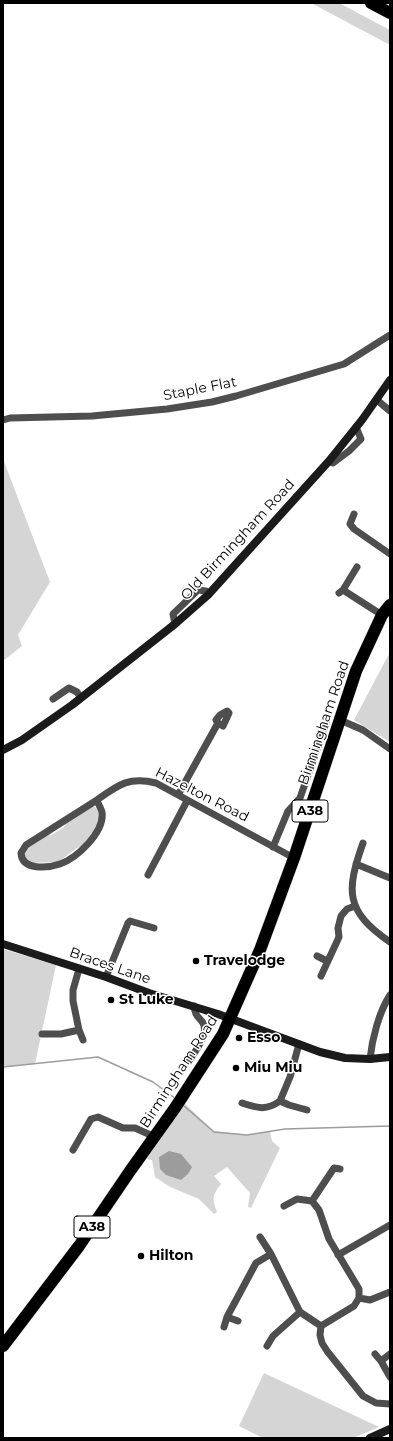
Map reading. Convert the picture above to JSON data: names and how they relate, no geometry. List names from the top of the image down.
{
  "streets": {
    "highway": ["Birmingham Road", "A38"],
    "main road": ["Old Birmingham Road", "Braces Lane"],
    "street": ["Staple Flat", "Hazelton Road"]
  },
  "crossings": [
    ["Birmingham Road", "Hazelton Road"],
    ["Birmingham Road", "Braces Lane"]
  ],
  "places": [
    "Travelodge",
    "St Luke",
    "Esso",
    "Miu Miu",
    "Hilton"
  ]
}
